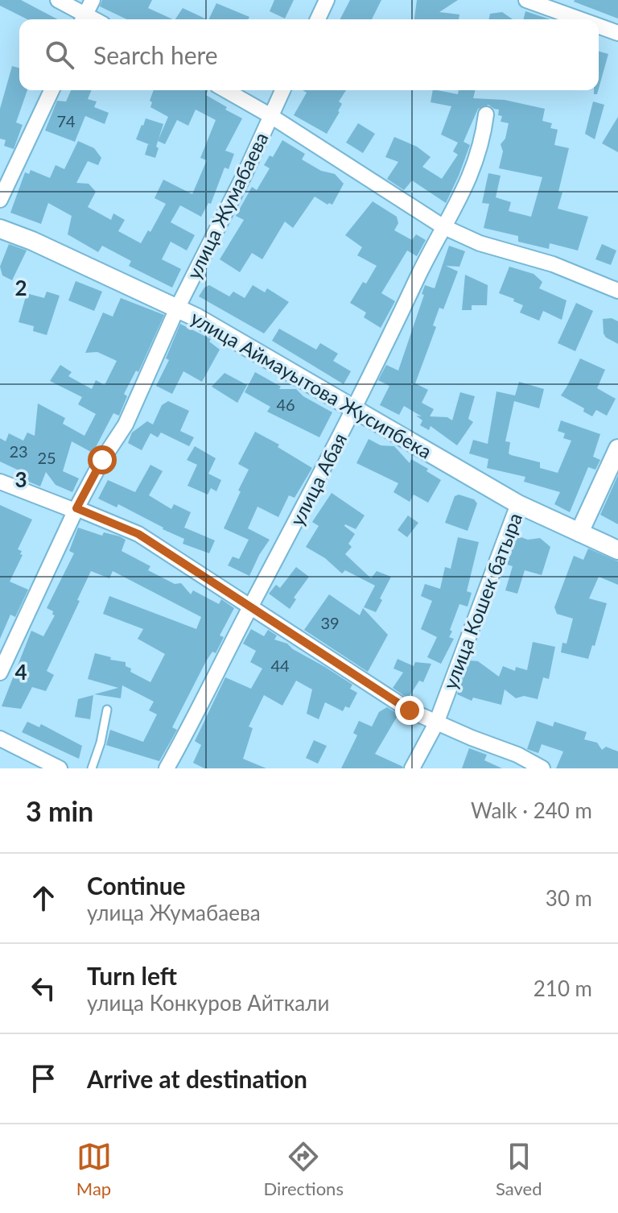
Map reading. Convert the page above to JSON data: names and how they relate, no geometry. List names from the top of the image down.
{
  "streets": {
    "street": [
      "улица Жумабаева",
      "улица Аймауытова Жусипбека",
      "улица Абая",
      "улица Кошек батыра"
    ]
  },
  "crossings": [
    ["улица Жумабаева", "улица Аймауытова Жусипбека"],
    ["улица Аймауытова Жусипбека", "улица Абая"],
    ["улица Аймауытова Жусипбека", "улица Кошек батыра"]
  ],
  "house_numbers": [
    "74",
    "46",
    "23",
    "25",
    "39",
    "44"
  ],
  "page": {
    "search": "Search here",
    "heading": ["3 min", "Walk · 240 m"],
    "list": [
      ["Continue", "улица Жумабаева", "30 m"],
      ["Turn left", "улица Конкуров Айткали", "210 m"],
      "Arrive at destination"
    ],
    "nav": ["Map", "Directions", "Saved"]
  },
  "grid": {
    "rows": ["2", "3", "4"]
  }
}
